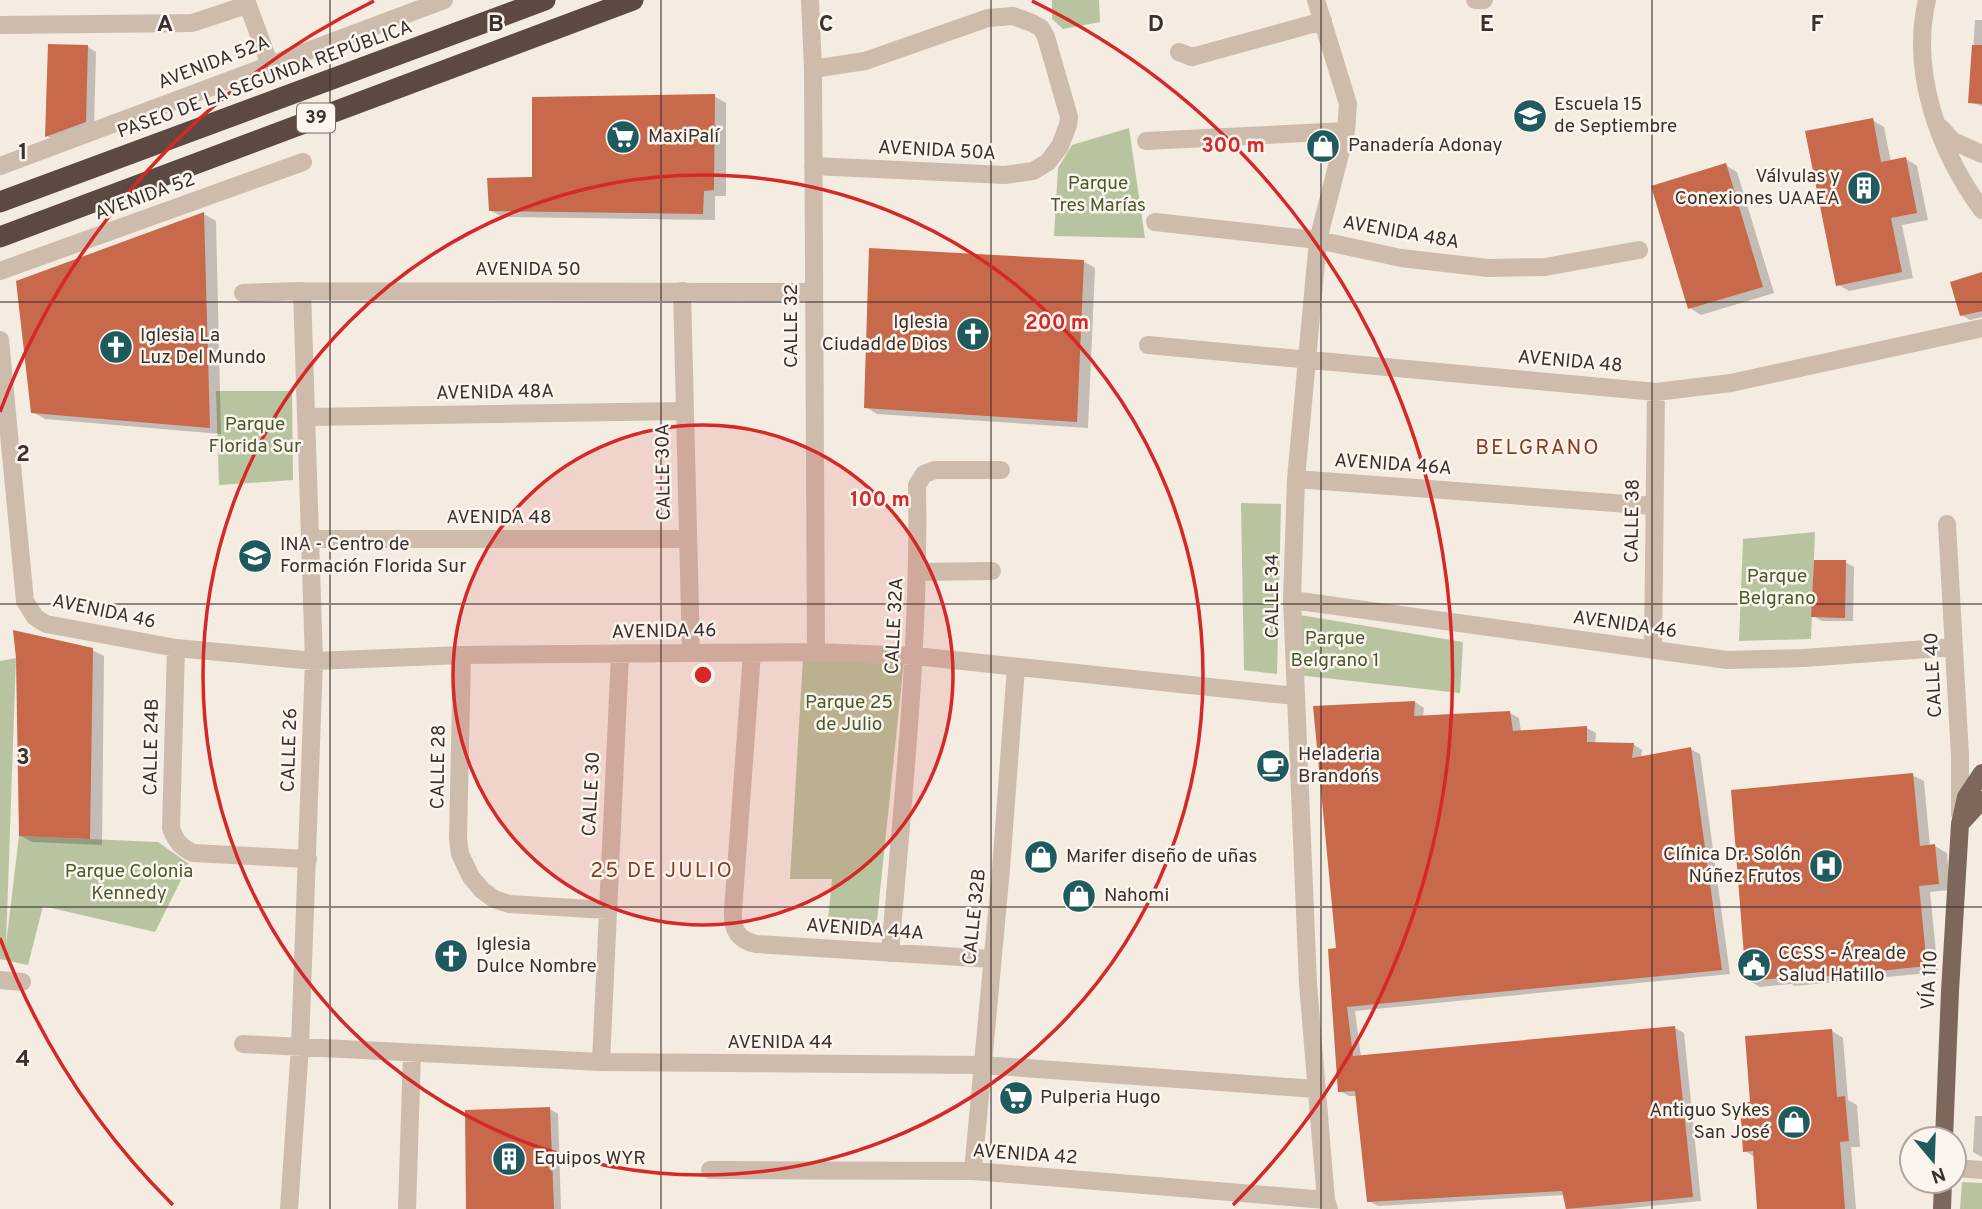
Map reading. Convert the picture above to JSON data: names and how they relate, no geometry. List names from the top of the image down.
{
  "streets": {
    "highway": ["PASEO DE LA SEGUNDA REPÚBLICA", "39"],
    "main road": ["VÍA 110"],
    "street": [
      "AVENIDA 52A",
      "AVENIDA 50A",
      "AVENIDA 52",
      "AVENIDA 48A",
      "AVENIDA 50",
      "CALLE 32",
      "AVENIDA 48",
      "AVENIDA 46A",
      "CALLE 30A",
      "CALLE 38",
      "CALLE 34",
      "AVENIDA 46",
      "CALLE 32A",
      "CALLE 40",
      "CALLE 24B",
      "CALLE 26",
      "CALLE 28",
      "CALLE 30",
      "CALLE 32B",
      "AVENIDA 44A",
      "AVENIDA 44",
      "AVENIDA 42"
    ]
  },
  "crossings": [
    ["AVENIDA 50A", "CALLE 32"],
    ["AVENIDA 48A", "CALLE 30A"],
    ["AVENIDA 48A", "CALLE 34"],
    ["AVENIDA 48A", "CALLE 26"],
    ["AVENIDA 50", "CALLE 32"],
    ["AVENIDA 50", "CALLE 30A"],
    ["AVENIDA 50", "CALLE 26"],
    ["CALLE 32", "AVENIDA 46"],
    ["AVENIDA 48", "CALLE 30A"],
    ["AVENIDA 48", "CALLE 38"],
    ["AVENIDA 48", "CALLE 34"],
    ["AVENIDA 48", "CALLE 26"],
    ["AVENIDA 46A", "CALLE 38"],
    ["AVENIDA 46A", "CALLE 34"],
    ["CALLE 30A", "AVENIDA 46"],
    ["CALLE 38", "AVENIDA 46"],
    ["CALLE 34", "AVENIDA 46"],
    ["CALLE 34", "AVENIDA 44"],
    ["CALLE 34", "AVENIDA 42"],
    ["AVENIDA 46", "CALLE 32A"],
    ["AVENIDA 46", "CALLE 40"],
    ["AVENIDA 46", "CALLE 24B"],
    ["AVENIDA 46", "CALLE 26"],
    ["AVENIDA 46", "CALLE 28"],
    ["AVENIDA 46", "CALLE 30"],
    ["AVENIDA 46", "CALLE 32B"],
    ["AVENIDA 46", "AVENIDA 44A"],
    ["CALLE 32A", "AVENIDA 44A"],
    ["CALLE 40", "VÍA 110"],
    ["CALLE 24B", "CALLE 26"],
    ["CALLE 26", "AVENIDA 44"],
    ["CALLE 28", "CALLE 30"],
    ["CALLE 30", "AVENIDA 44"],
    ["CALLE 32B", "AVENIDA 44A"],
    ["CALLE 32B", "AVENIDA 44"],
    ["CALLE 32B", "AVENIDA 42"]
  ],
  "districts": ["BELGRANO", "25 DE JULIO"],
  "parks": [
    "Parque Tres Marías",
    "Parque Florida Sur",
    "Parque Belgrano",
    "Parque Belgrano 1",
    "Parque 25 de Julio",
    "Parque Colonia Kennedy"
  ],
  "places": {
    "school or university": ["Escuela 15 de Septiembre", "INA - Centro de Formación Florida Sur"],
    "supermarket": ["MaxiPalí", "Pulperia Hugo"],
    "shop": [
      "Panadería Adonay",
      "Marifer diseño de uñas",
      "Nahomi",
      "Antiguo Sykes San José"
    ],
    "building": ["Válvulas y Conexiones UAAEA", "Equipos WYR"],
    "church": ["Iglesia Ciudad de Dios", "Iglesia La Luz Del Mundo", "Iglesia Dulce Nombre"],
    "cafe": ["Heladeria Brandon´s"],
    "hospital": ["Clínica Dr. Solón Núñez Frutos"],
    "public building": ["CCSS - Área de Salud Hatillo"]
  },
  "north": "bottom",
  "grid": {
    "columns": [
      "A",
      "B",
      "C",
      "D",
      "E",
      "F"
    ],
    "rows": [
      "1",
      "2",
      "3",
      "4"
    ]
  },
  "rings": ["300 m", "200 m", "100 m"]
}
